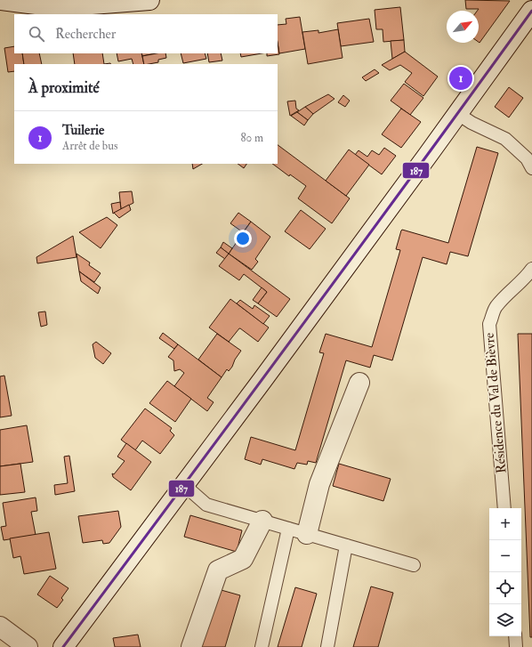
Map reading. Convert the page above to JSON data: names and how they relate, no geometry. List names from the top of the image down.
{
  "streets": {
    "lane": ["Résidence du Val de Bièvre"]
  },
  "lines": ["transit line 187"],
  "north": "top right",
  "page": {
    "search": "Rechercher",
    "heading": "À proximité",
    "pins": "1",
    "list": [
      {
        "mark": "1",
        "name": "Tuilerie",
        "note": "Arrêt de bus",
        "value": "80 m"
      }
    ],
    "map_buttons": ["+", "−"]
  }
}
